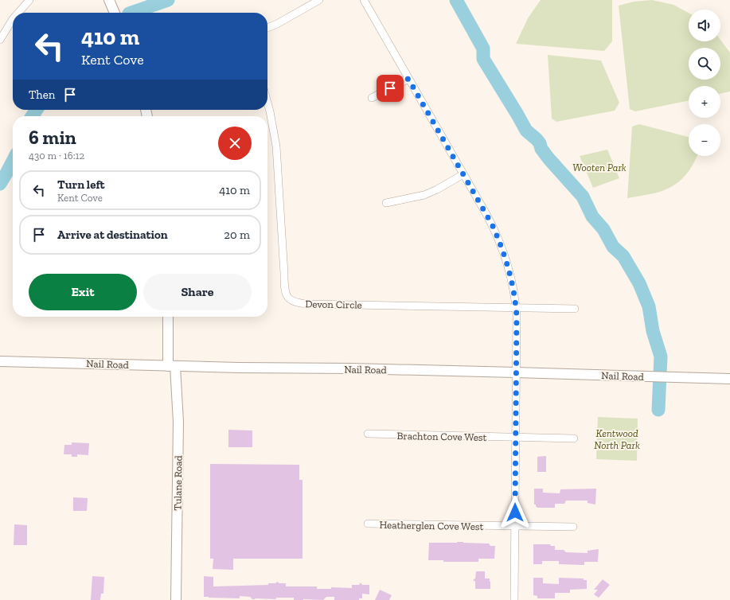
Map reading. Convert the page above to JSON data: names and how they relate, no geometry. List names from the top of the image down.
{
  "streets": {
    "street": [
      "Devon Circle",
      "Nail Road",
      "Brachton Cove West",
      "Tulane Road",
      "Heatherglen Cove West"
    ]
  },
  "crossings": [
    ["Nail Road", "Tulane Road"]
  ],
  "parks": ["Wooten Park", "Kentwood North Park"],
  "page": {
    "map_buttons": ["+", "−"],
    "turn": ["410 m", "Kent Cove"],
    "then": "Then",
    "heading": ["6 min", "430 m · 16:12"],
    "list": [
      {
        "name": "Turn left",
        "note": "Kent Cove",
        "value": "410 m"
      },
      {
        "name": "Arrive at destination",
        "value": "20 m"
      }
    ],
    "buttons": ["Exit", "Share"]
  }
}
